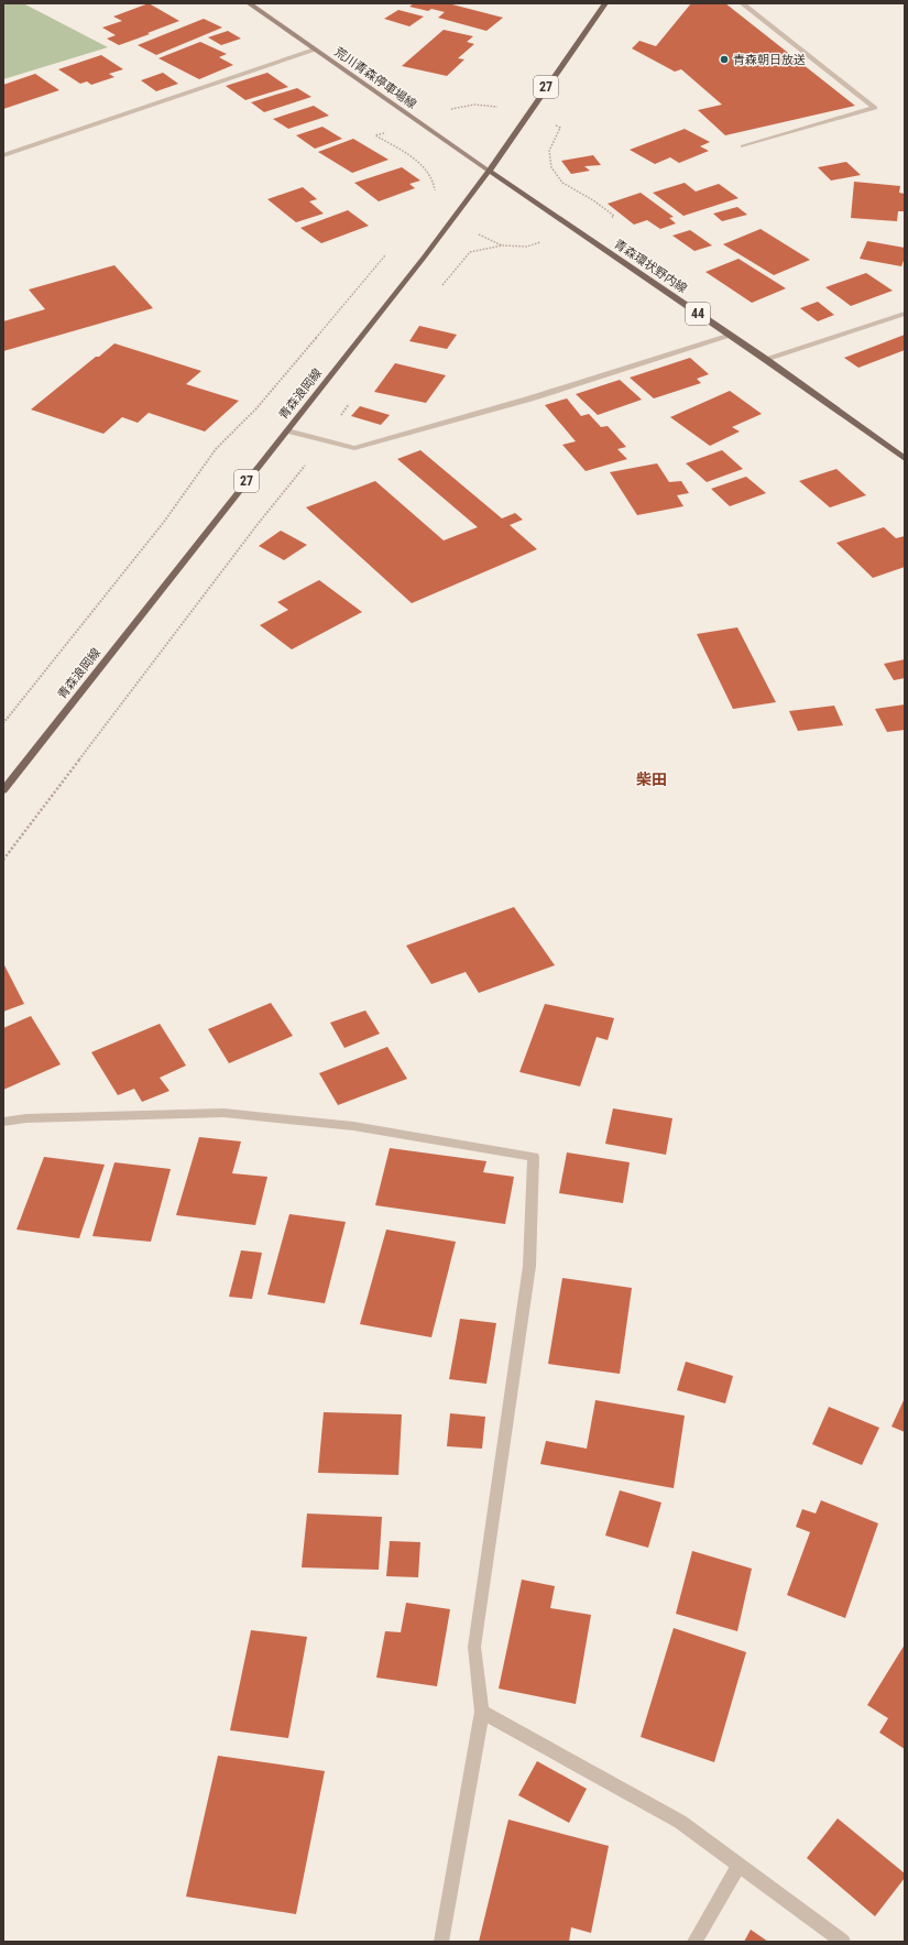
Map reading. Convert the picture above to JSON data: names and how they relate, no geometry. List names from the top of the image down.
{
  "streets": {
    "main road": [
      "荒川青森停車場線",
      "27",
      "青森環状野内線",
      "44",
      "青森浪岡線"
    ]
  },
  "crossings": [
    ["荒川青森停車場線", "青森環状野内線"],
    ["荒川青森停車場線", "青森浪岡線"],
    ["青森環状野内線", "青森浪岡線"]
  ],
  "districts": ["柴田"],
  "places": ["青森朝日放送"]
}
